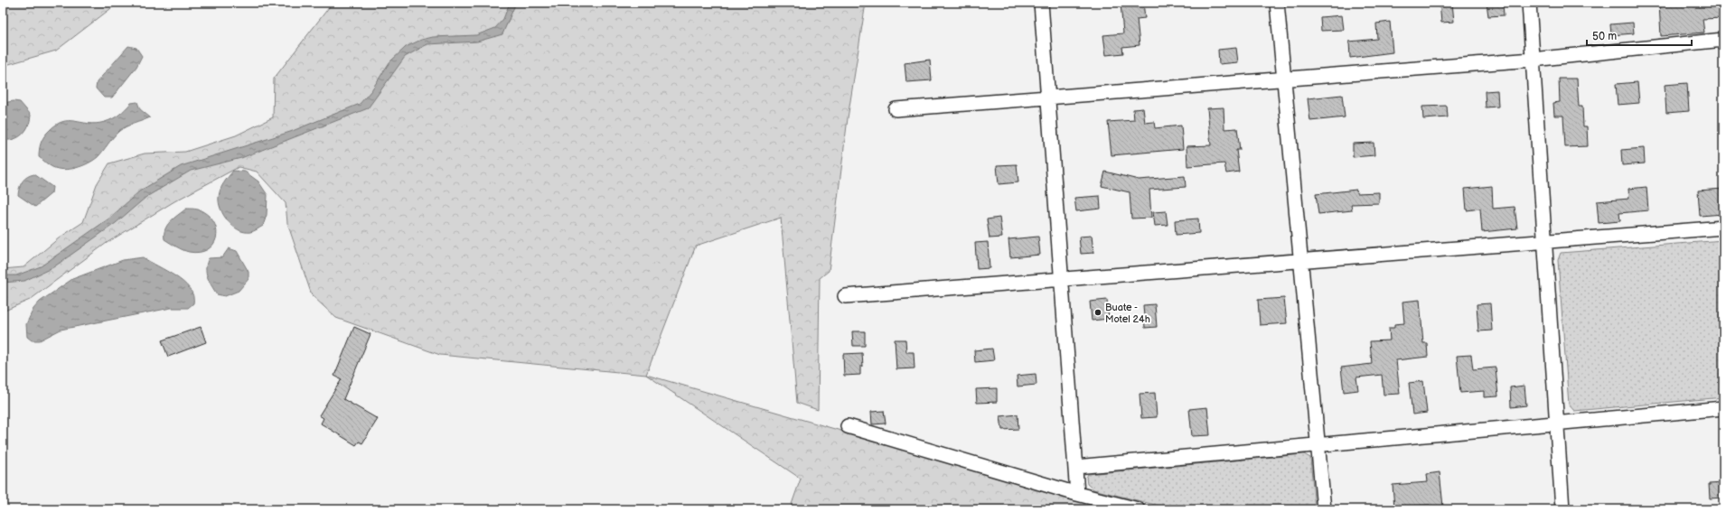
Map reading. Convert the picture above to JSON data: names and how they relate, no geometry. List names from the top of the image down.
{
  "places": ["Buate - Motel 24h"],
  "scale_bar": "50 m"
}
